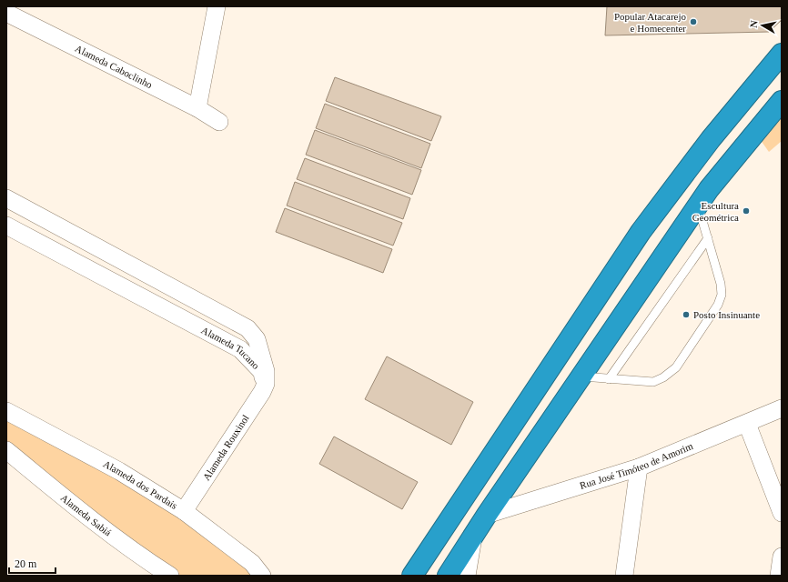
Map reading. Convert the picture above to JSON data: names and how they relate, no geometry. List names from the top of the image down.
{
  "streets": {
    "street": [
      "Alameda Caboclinho",
      "Alameda Tucano",
      "Alameda Rouxinol",
      "Rua José Timóteo de Amorim",
      "Alameda dos Pardais",
      "Alameda Sabiá"
    ]
  },
  "crossings": [
    ["Alameda Tucano", "Alameda Rouxinol"],
    ["Alameda Rouxinol", "Alameda dos Pardais"]
  ],
  "places": ["Popular Atacarejo e Homecenter", "Escultura Geométrica", "Posto Insinuante"],
  "scale_bar": "20 m",
  "north": "left"
}
